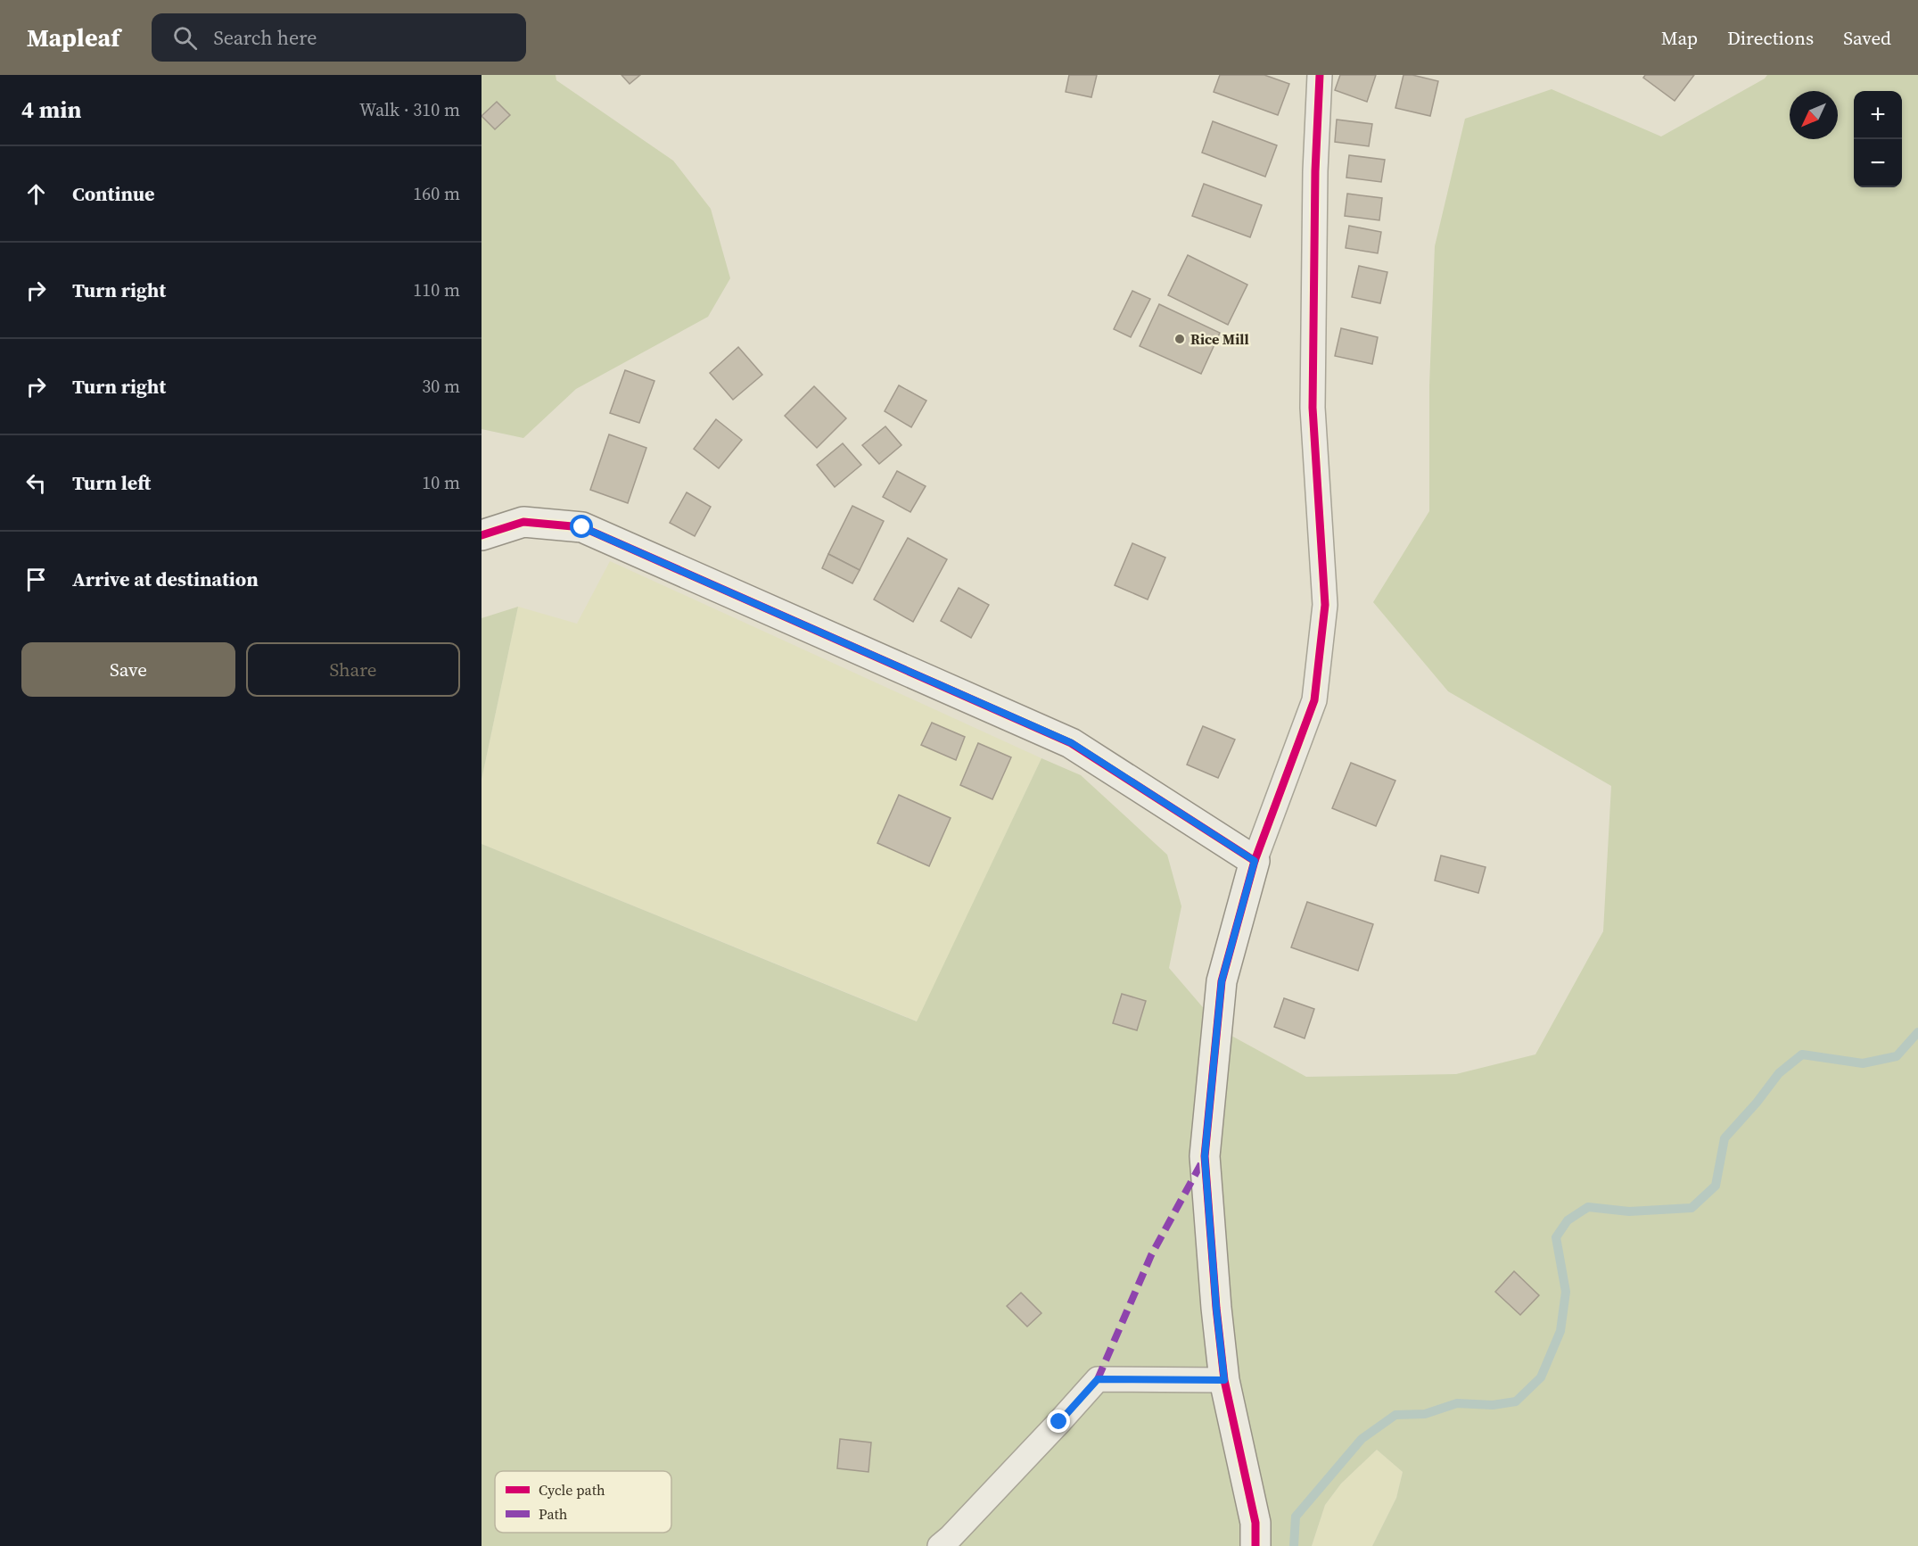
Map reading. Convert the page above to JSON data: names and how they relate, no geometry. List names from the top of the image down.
{
  "places": ["Rice Mill"],
  "legend": ["Cycle path", "Path"],
  "north": "bottom left",
  "page": {
    "header": "Mapleaf",
    "search": "Search here",
    "nav": ["Map", "Directions", "Saved"],
    "heading": ["4 min", "Walk · 310 m"],
    "map_buttons": ["+", "−"],
    "list": [
      ["Continue", "160 m"],
      ["Turn right", "110 m"],
      ["Turn right", "30 m"],
      ["Turn left", "10 m"],
      "Arrive at destination"
    ],
    "buttons": ["Save", "Share"]
  }
}
